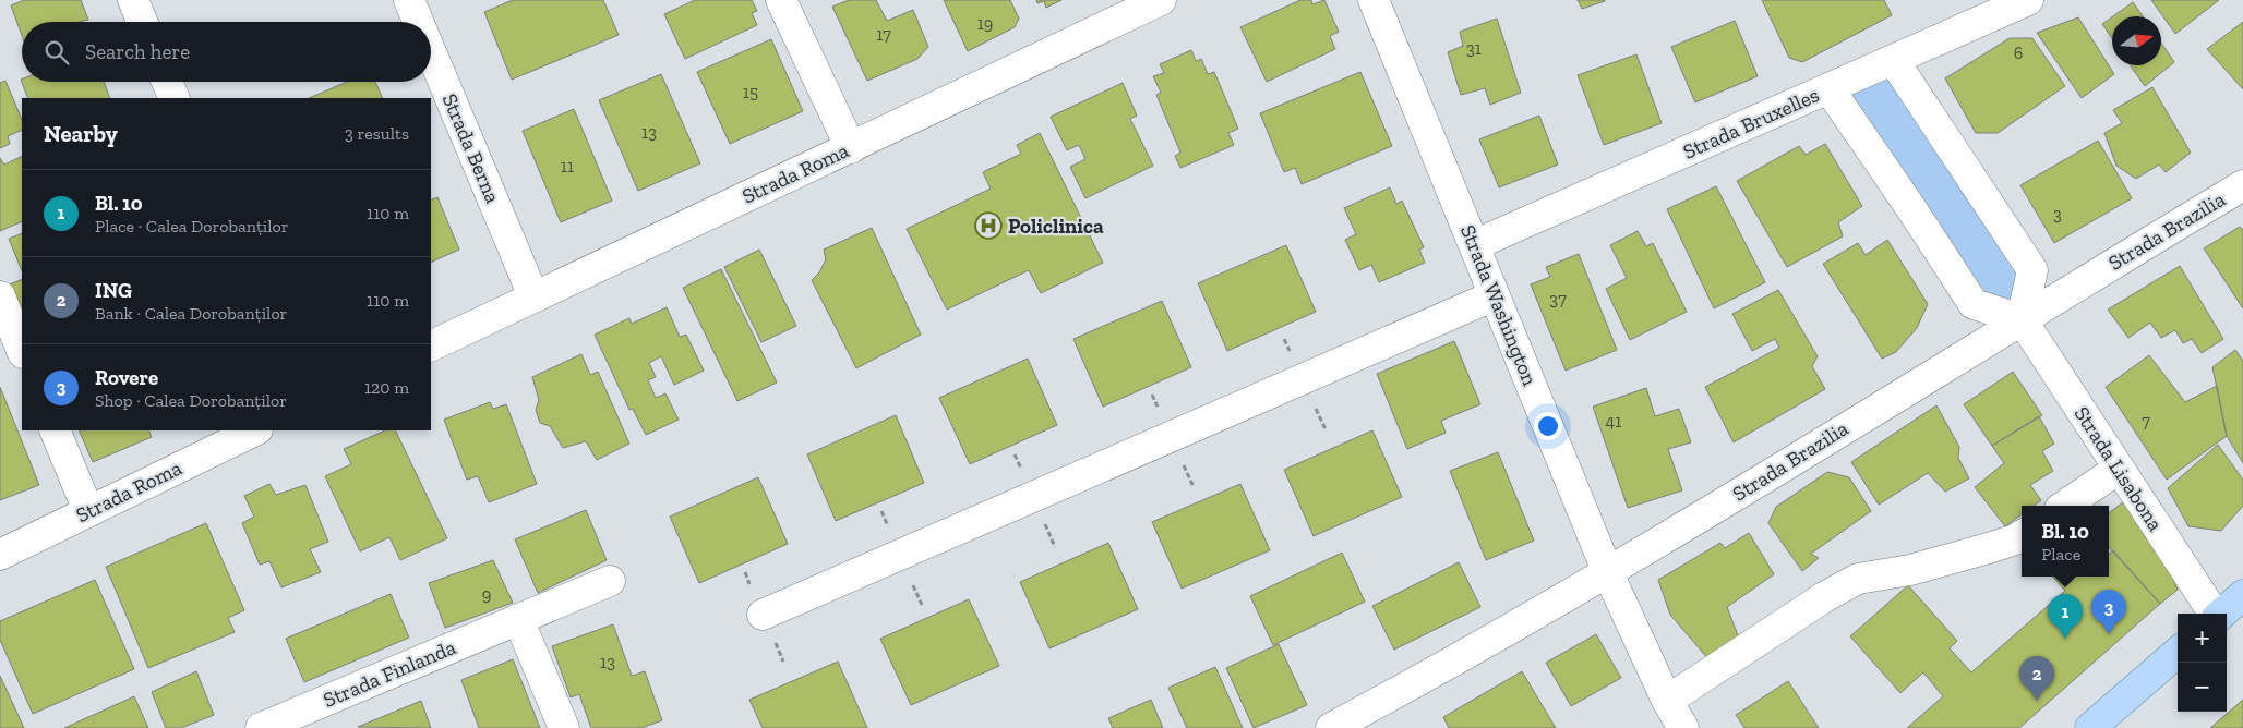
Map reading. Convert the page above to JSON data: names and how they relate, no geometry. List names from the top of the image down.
{
  "streets": {
    "street": [
      "Strada Bruxelles",
      "Strada Berna",
      "Strada Roma",
      "Strada Brazilia",
      "Strada Washington",
      "Strada Lisabona",
      "Strada Finlanda"
    ]
  },
  "crossings": [
    ["Strada Bruxelles", "Strada Washington"],
    ["Strada Berna", "Strada Roma"],
    ["Strada Brazilia", "Strada Washington"],
    ["Strada Brazilia", "Strada Lisabona"]
  ],
  "places": {
    "hospital": ["Policlinica"]
  },
  "house_numbers": [
    "19",
    "17",
    "31",
    "6",
    "15",
    "13",
    "11",
    "3",
    "37",
    "41",
    "7",
    "9",
    "13"
  ],
  "north": "right",
  "page": {
    "search": "Search here",
    "heading": ["Nearby", "3 results"],
    "list": [
      {
        "mark": "1",
        "name": "Bl. 10",
        "note": "Place · Calea Dorobanților",
        "value": "110 m"
      },
      {
        "mark": "2",
        "name": "ING",
        "note": "Bank · Calea Dorobanților",
        "value": "110 m"
      },
      {
        "mark": "3",
        "name": "Rovere",
        "note": "Shop · Calea Dorobanților",
        "value": "120 m"
      }
    ],
    "popup": ["Bl. 10", "Place"],
    "pins": ["3", "1", "2"],
    "map_buttons": ["+", "−"]
  }
}
